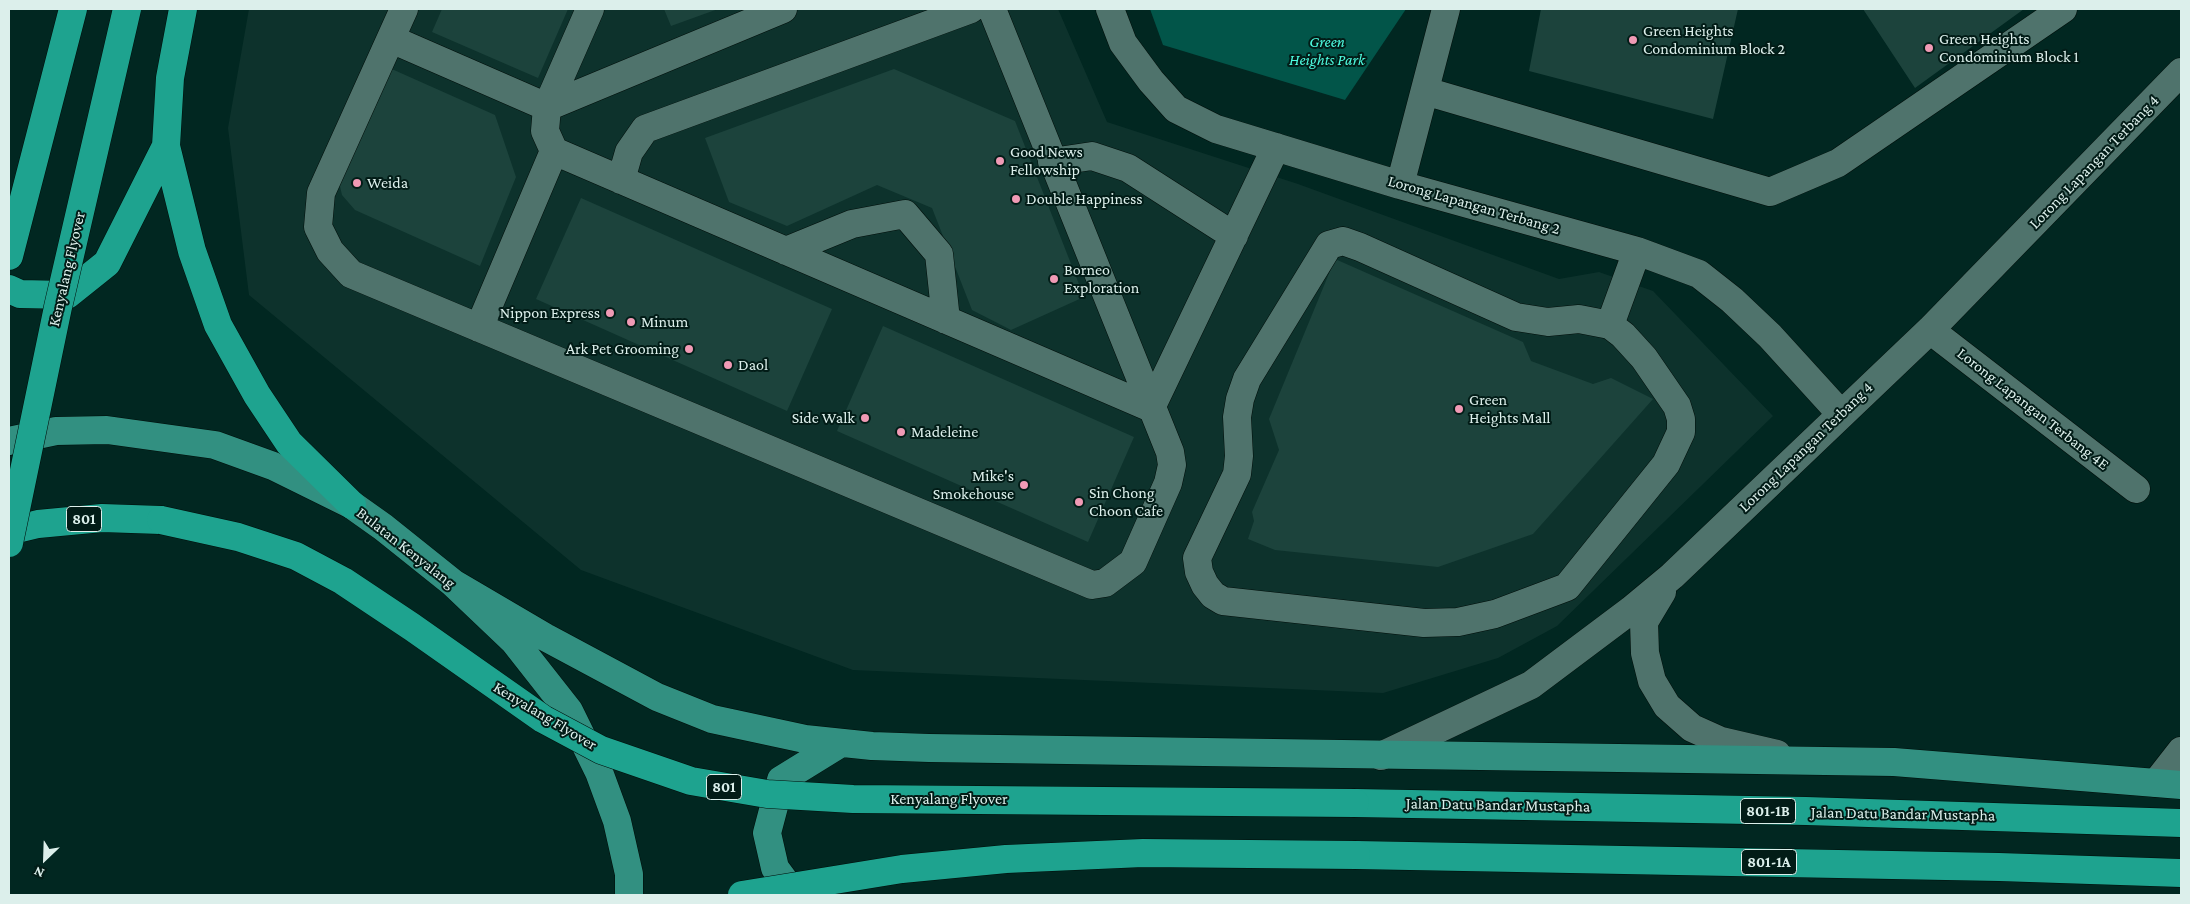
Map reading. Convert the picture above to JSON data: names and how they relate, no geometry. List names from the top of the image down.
{
  "streets": {
    "highway": [
      "Kenyalang Flyover",
      "801",
      "Jalan Datu Bandar Mustapha",
      "801-1B",
      "801-1A"
    ],
    "main road": ["Bulatan Kenyalang"],
    "street": ["Lorong Lapangan Terbang 4", "Lorong Lapangan Terbang 2", "Lorong Lapangan Terbang 4E"]
  },
  "crossings": [
    ["Lorong Lapangan Terbang 4", "Lorong Lapangan Terbang 2"],
    ["Lorong Lapangan Terbang 4", "Lorong Lapangan Terbang 4E"],
    ["Kenyalang Flyover", "Jalan Datu Bandar Mustapha"]
  ],
  "parks": ["Green Heights Park"],
  "places": [
    "Green Heights Condominium Block 2",
    "Green Heights Condominium Block 1",
    "Good News Fellowship",
    "Weida",
    "Double Happiness",
    "Borneo Exploration",
    "Nippon Express",
    "Minum",
    "Ark Pet Grooming",
    "Daol",
    "Green Heights Mall",
    "Side Walk",
    "Madeleine",
    "Mike's Smokehouse",
    "Sin Chong Choon Cafe"
  ],
  "north": "bottom left"
}
